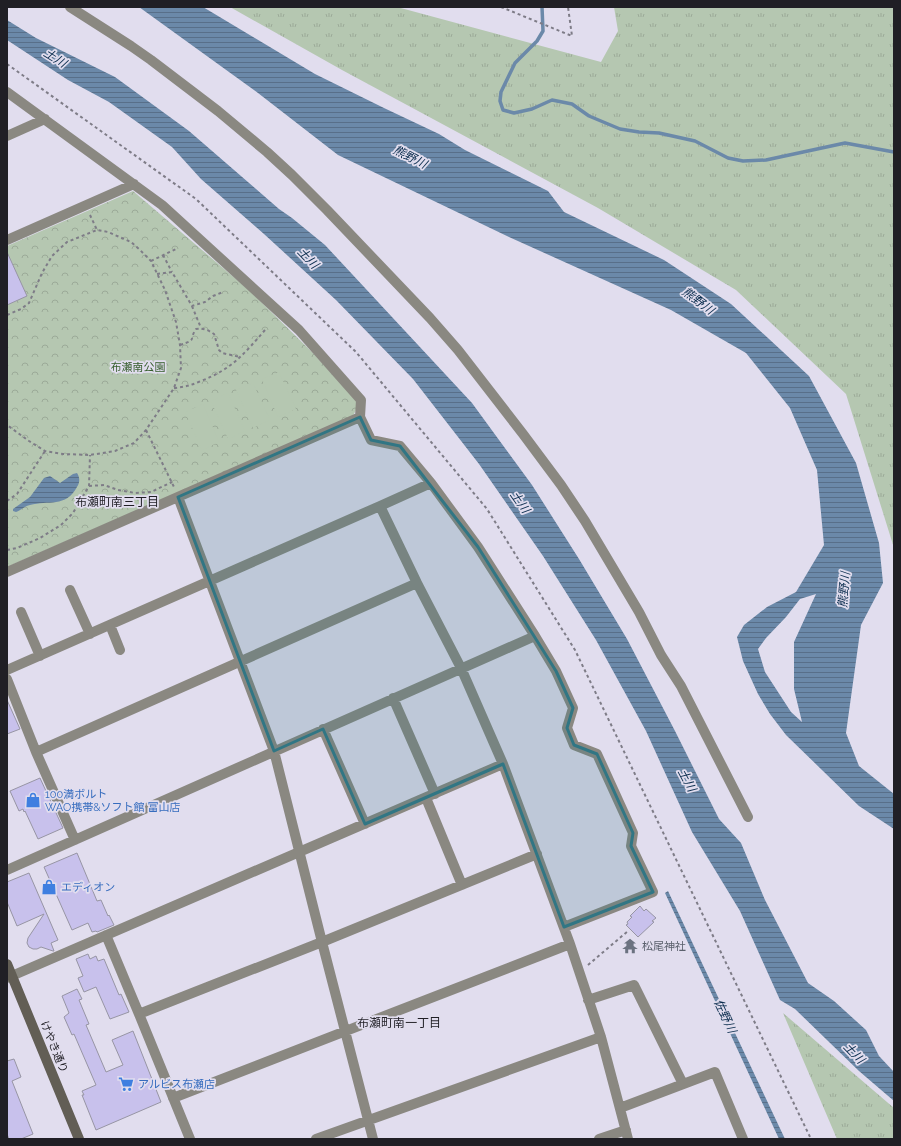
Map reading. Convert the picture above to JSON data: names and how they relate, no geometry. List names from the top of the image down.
{
  "streets": {
    "street": ["けやき通り"]
  },
  "districts": ["布瀬町南三丁目", "布瀬町南一丁目"],
  "water": ["土川", "熊野川", "佐野川"],
  "parks": ["布瀬南公園"],
  "places": {
    "shop": ["100満ボルト WAO携帯&ソフト館 富山店", "エディオン"],
    "temple": ["松尾神社"],
    "supermarket": ["アルビス布瀬店"]
  }
}
